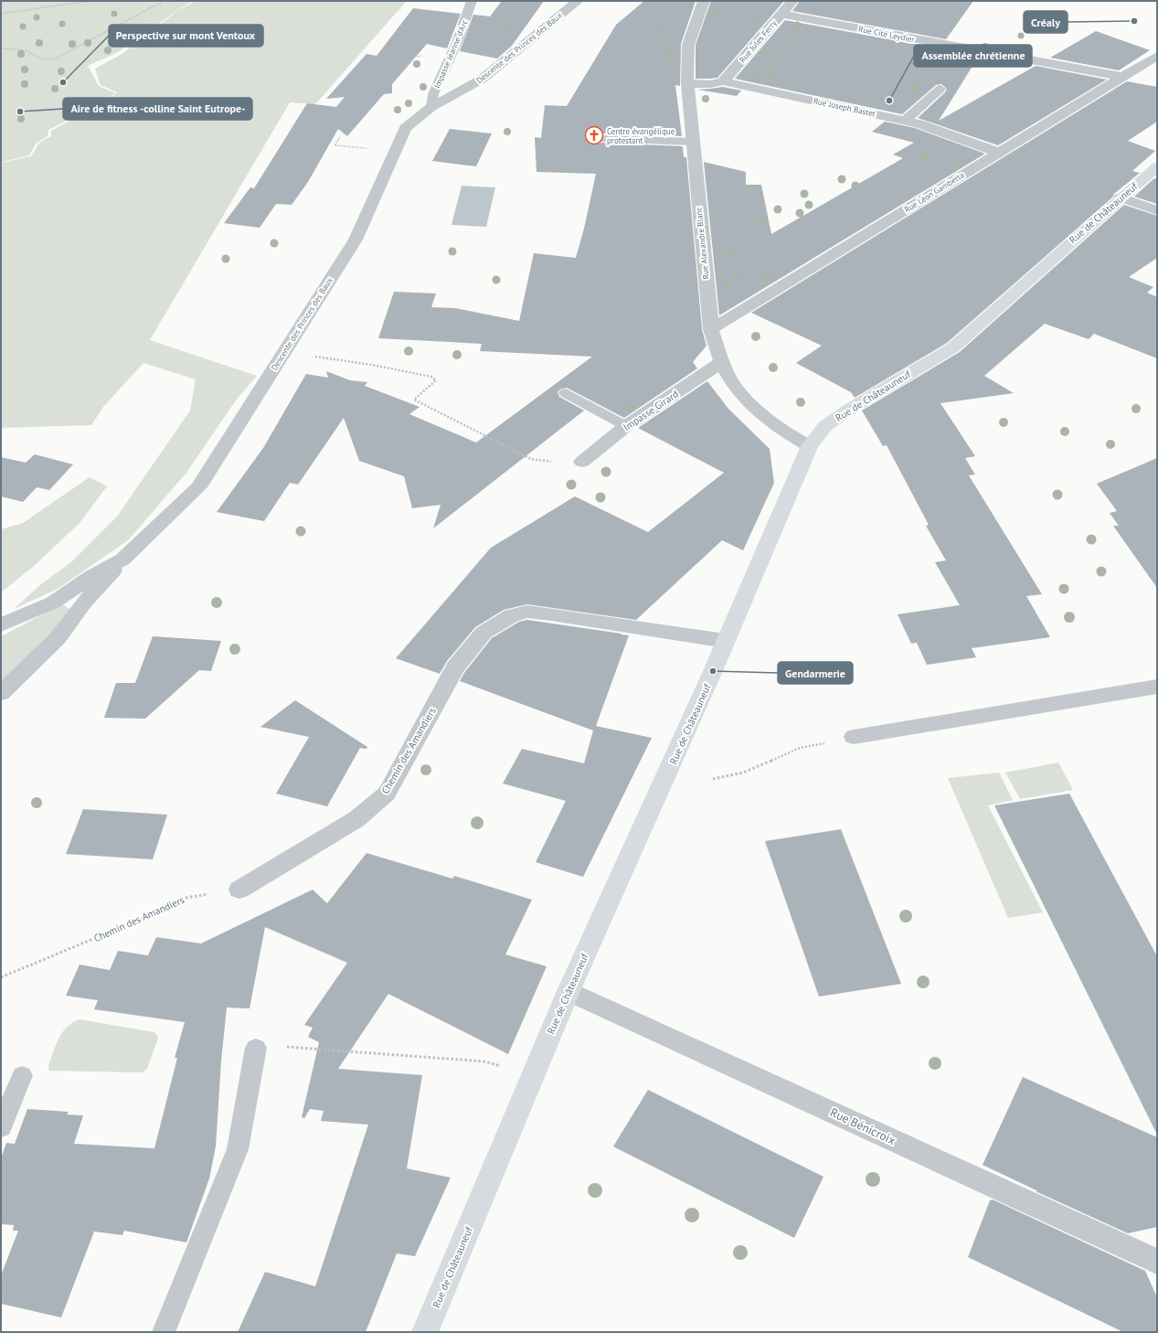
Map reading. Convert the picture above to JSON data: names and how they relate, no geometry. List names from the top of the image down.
{
  "streets": {
    "main road": ["Rue de Châteauneuf"],
    "street": [
      "Rue Cité Leydier",
      "Rue Jules Ferry",
      "Descente des Princes des Baux",
      "Rue Joseph Bastet",
      "Rue Léon Gambetta",
      "Rue Alexandre Blanc",
      "Impasse Girard",
      "Chemin des Amandiers",
      "Rue Bénicroix"
    ],
    "lane": ["Impasse Jeanne d'Arc"]
  },
  "crossings": [
    ["Rue Cité Leydier", "Rue Jules Ferry"],
    ["Rue Cité Leydier", "Rue Léon Gambetta"],
    ["Rue Jules Ferry", "Rue Joseph Bastet"],
    ["Descente des Princes des Baux", "Impasse Jeanne d'Arc"],
    ["Rue Joseph Bastet", "Rue Léon Gambetta"],
    ["Rue Joseph Bastet", "Rue Alexandre Blanc"],
    ["Rue Léon Gambetta", "Rue Alexandre Blanc"],
    ["Rue de Châteauneuf", "Rue Alexandre Blanc"],
    ["Rue de Châteauneuf", "Chemin des Amandiers"],
    ["Rue de Châteauneuf", "Rue Bénicroix"],
    ["Rue Alexandre Blanc", "Impasse Girard"]
  ],
  "places": {
    "other": [
      "Créaly",
      "Perspective sur mont Ventoux",
      "Assemblée chrétienne",
      "Aire de fitness -colline Saint Eutrope-",
      "Gendarmerie"
    ],
    "church": ["Centre évangélique protestant"]
  }
}
